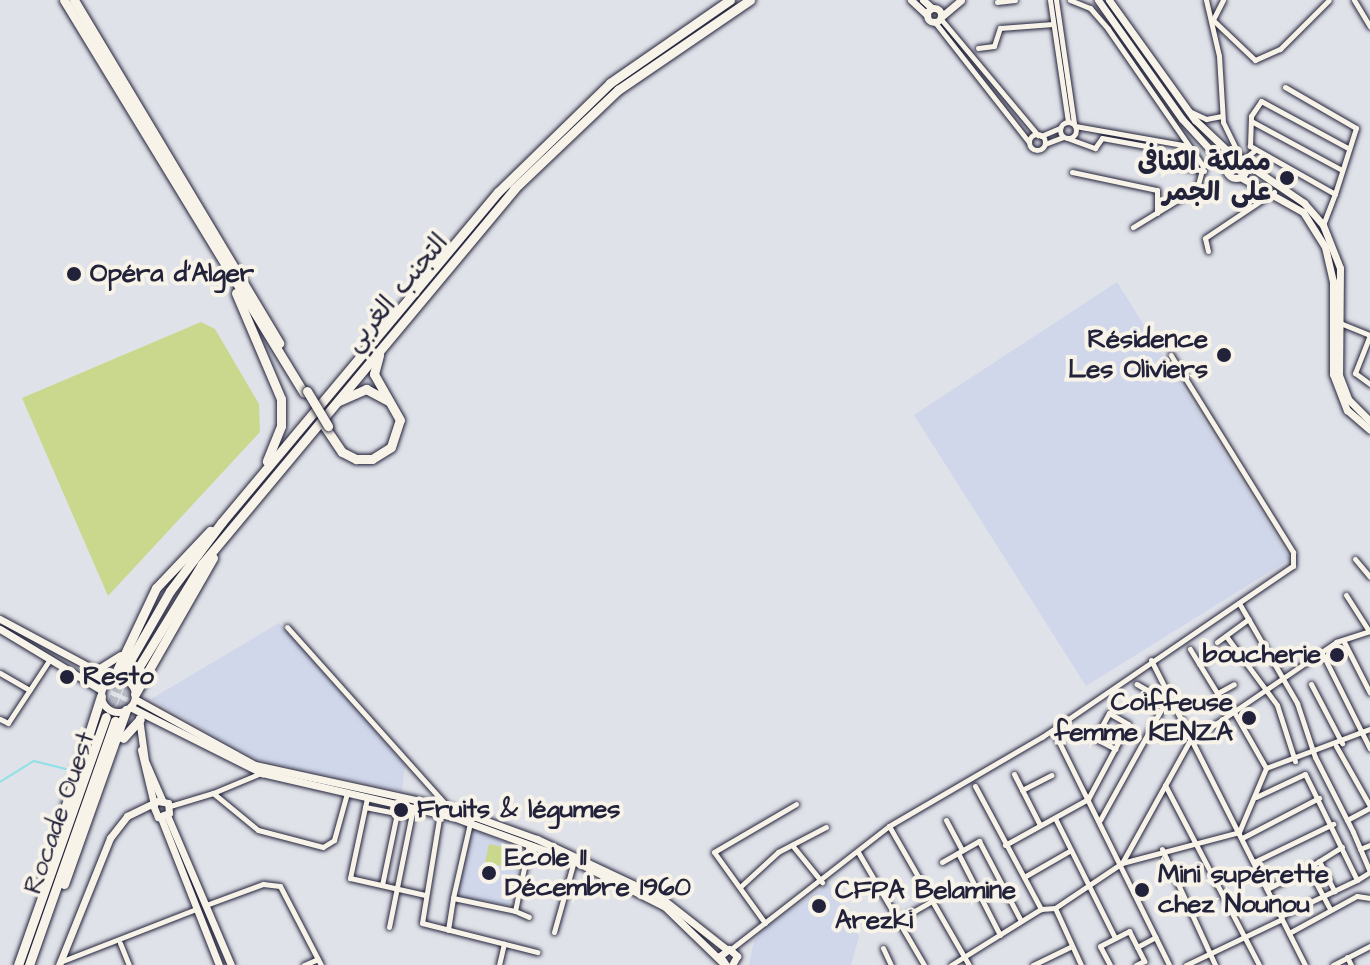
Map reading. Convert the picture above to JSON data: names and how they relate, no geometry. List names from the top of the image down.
{
  "streets": {
    "highway": ["التجنب الغربي", "Rocade Ouest"]
  },
  "places": [
    "مملكة الكنافى على الجمر",
    "Opéra d'Alger",
    "Résidence Les Oliviers",
    "boucherie",
    "Resto",
    "Coiffeuse femme KENZA",
    "Fruits & légumes",
    "Ecole 11 Décembre 1960",
    "Mini supérette chez Nounou",
    "CFPA Belamine Arezki"
  ]
}
